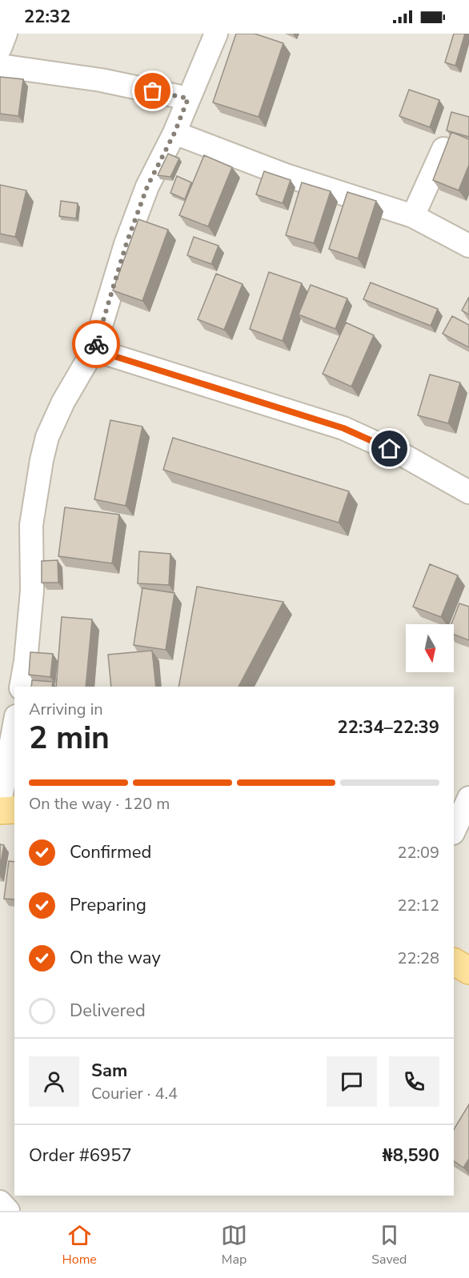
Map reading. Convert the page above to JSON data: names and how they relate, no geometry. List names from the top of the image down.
{
  "north": "bottom",
  "page": {
    "status": "22:32",
    "heading": ["2 min", "Arriving in", "22:34–22:39"],
    "panel": [
      "Sam",
      "Courier · 4.4",
      "Order #6957",
      "₦8,590"
    ],
    "bar": "On the way · 120 m",
    "list": [
      ["Confirmed", "22:09"],
      ["Preparing", "22:12"],
      ["On the way", "22:28"],
      "Delivered"
    ],
    "tabs": ["Home", "Map", "Saved"]
  }
}
